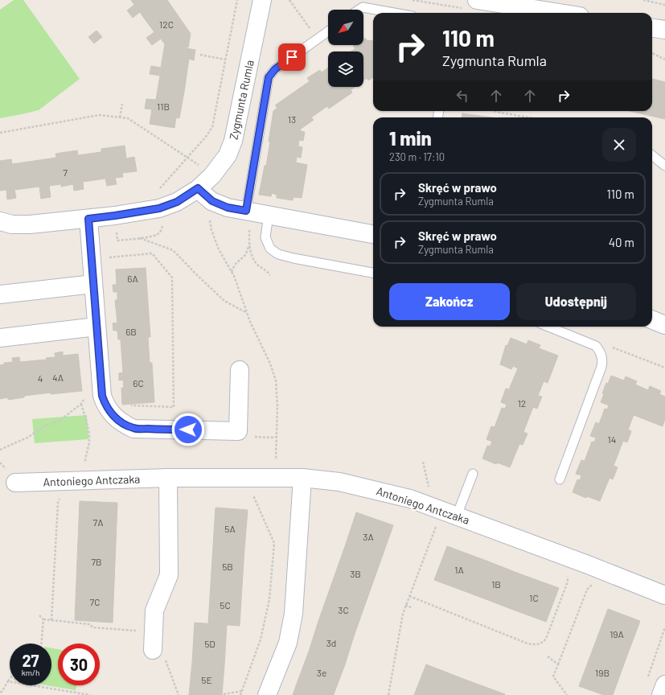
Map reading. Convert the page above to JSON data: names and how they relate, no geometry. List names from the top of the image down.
{
  "streets": {
    "street": ["Zygmunta Rumla", "Antoniego Antczaka"]
  },
  "house_numbers": [
    "12C",
    "11B",
    "13",
    "7",
    "6A",
    "6B",
    "4A",
    "4",
    "6C",
    "12",
    "14",
    "7A",
    "5A",
    "3A",
    "7B",
    "5B",
    "1A",
    "3B",
    "1B",
    "1C",
    "7C",
    "5C",
    "3C",
    "19A",
    "3d",
    "5D",
    "3e",
    "19B",
    "5E"
  ],
  "north": "bottom left",
  "page": {
    "turn": ["110 m", "Zygmunta Rumla"],
    "heading": ["1 min", "230 m · 17:10"],
    "list": [
      {
        "name": "Skręć w prawo",
        "note": "Zygmunta Rumla",
        "value": "110 m"
      },
      {
        "name": "Skręć w prawo",
        "note": "Zygmunta Rumla",
        "value": "40 m"
      }
    ],
    "buttons": ["Zakończ", "Udostępnij"],
    "speed": "27 km/h",
    "limit": "30"
  }
}
